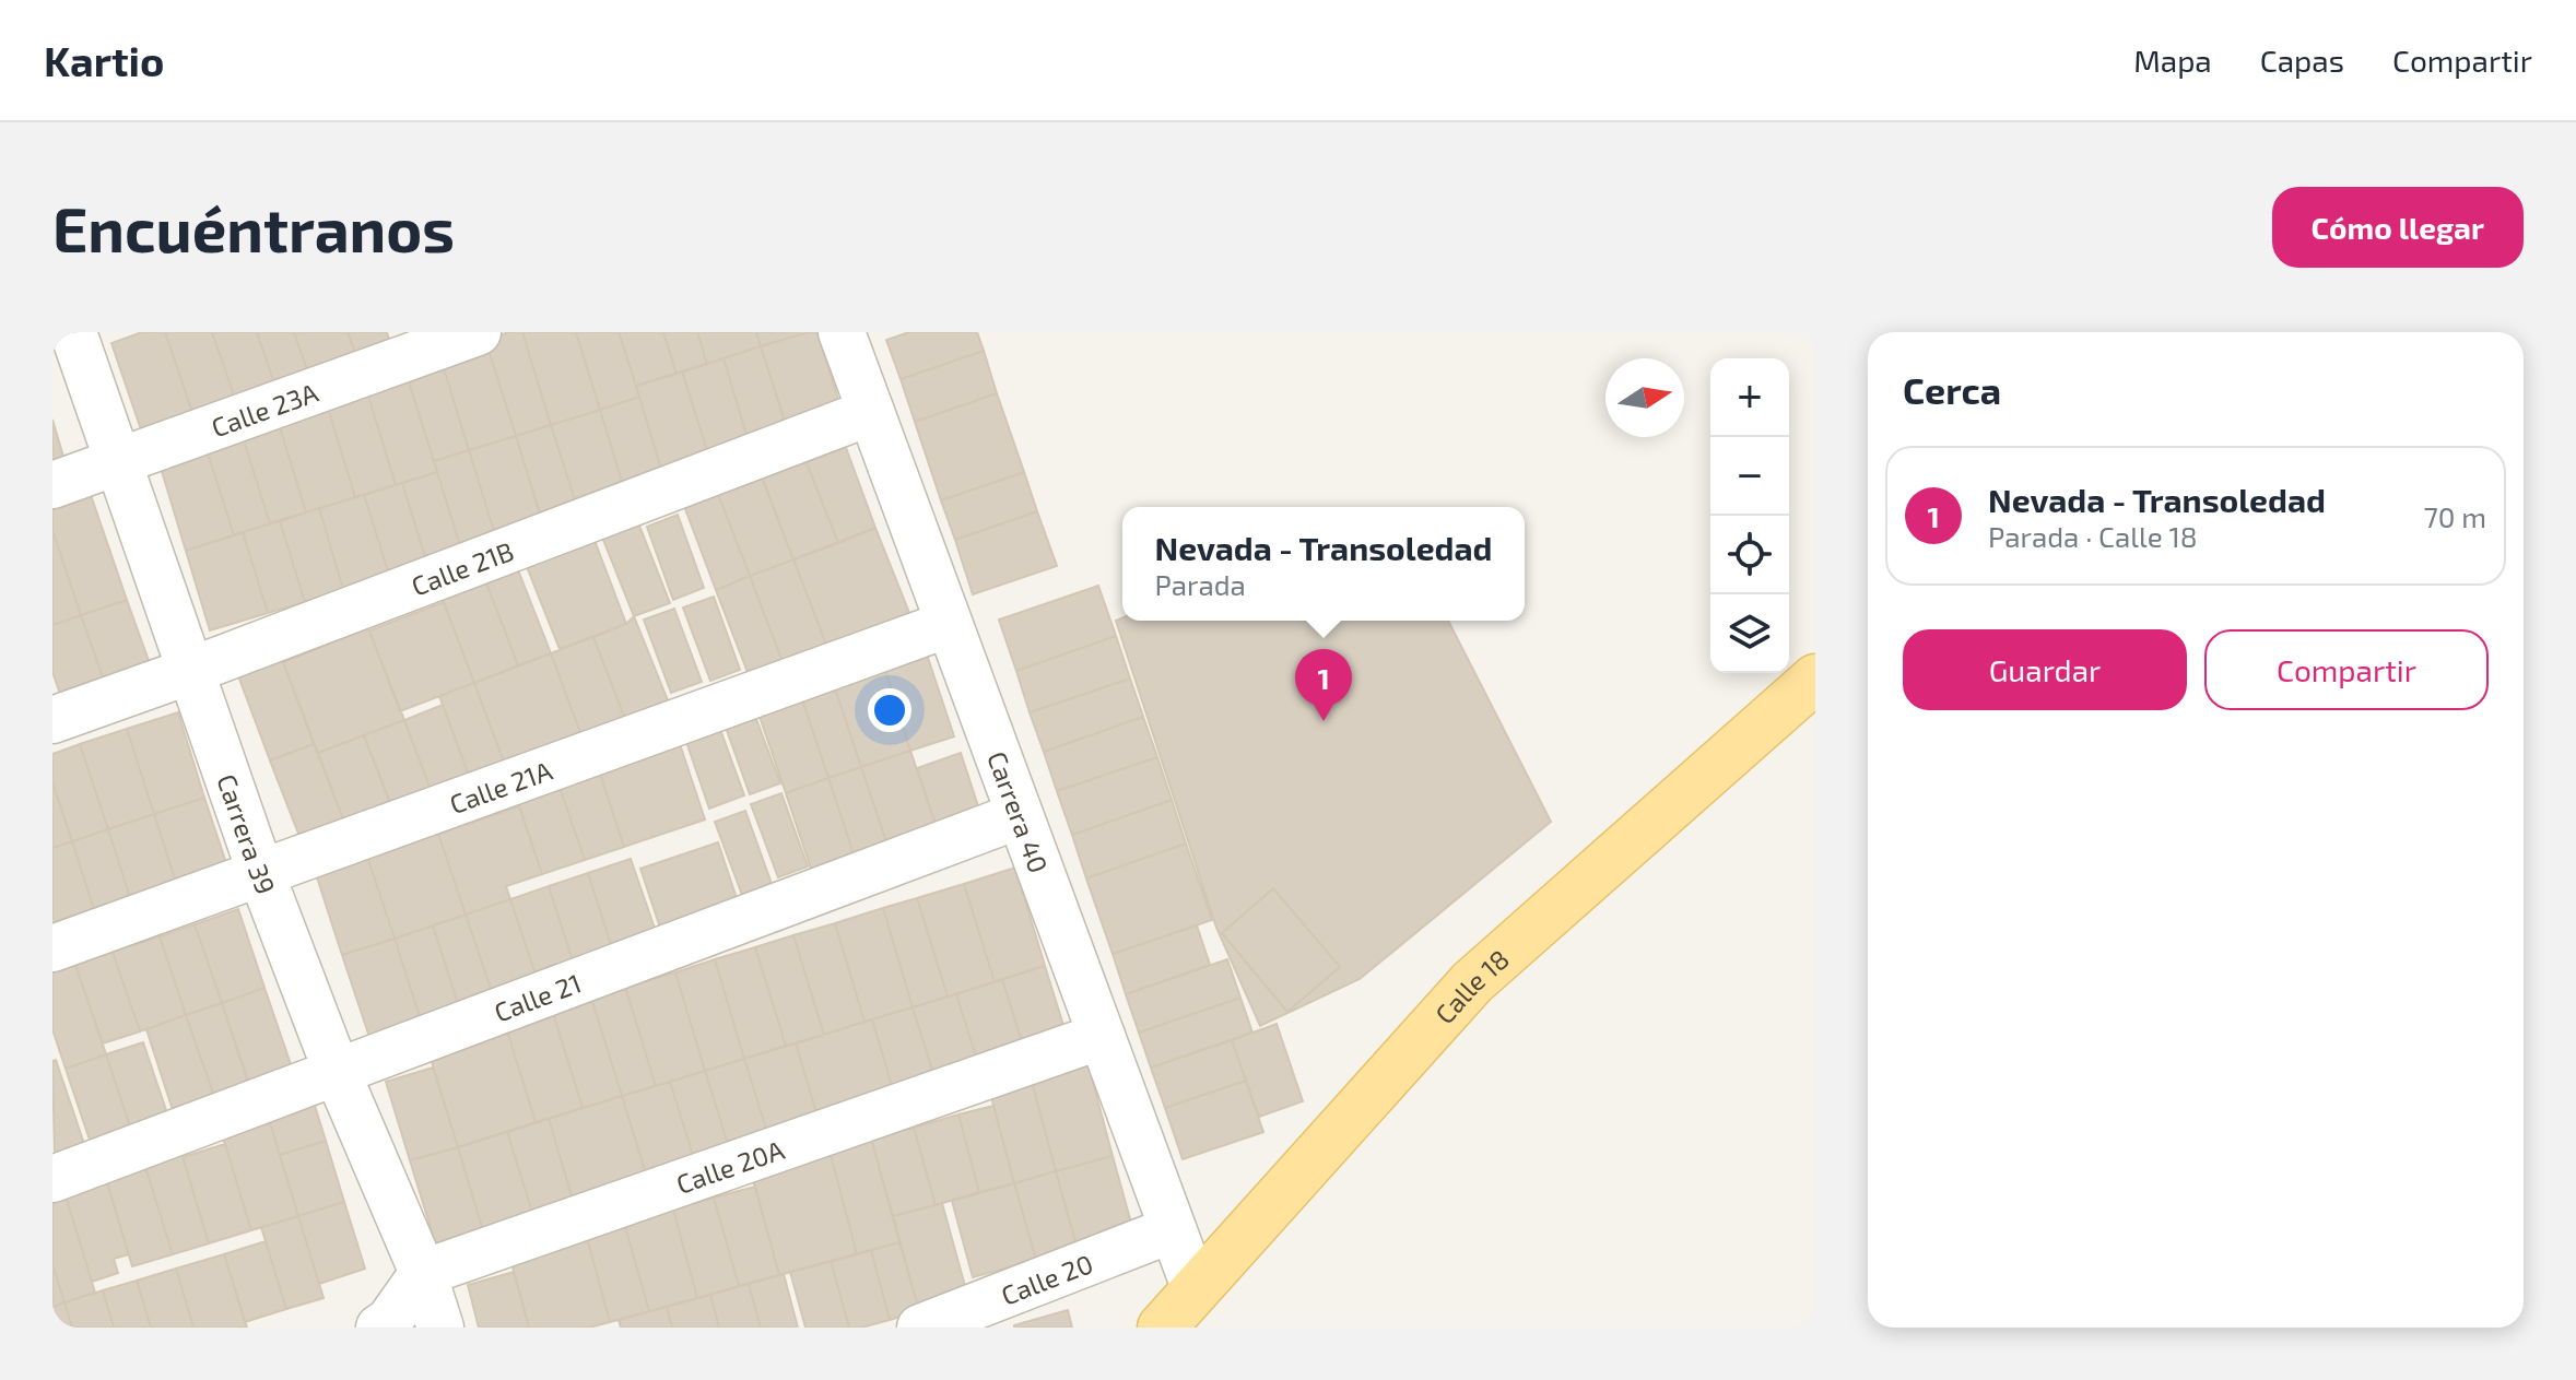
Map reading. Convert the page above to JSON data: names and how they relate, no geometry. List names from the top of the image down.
{
  "streets": {
    "main road": ["Calle 18"],
    "street": [
      "Calle 23A",
      "Calle 21B",
      "Calle 21A",
      "Carrera 40",
      "Carrera 39",
      "Calle 21",
      "Calle 20A",
      "Calle 20"
    ]
  },
  "crossings": [
    ["Calle 23A", "Carrera 39"],
    ["Calle 21B", "Carrera 40"],
    ["Calle 21B", "Carrera 39"],
    ["Calle 21A", "Carrera 40"],
    ["Calle 21A", "Carrera 39"],
    ["Carrera 40", "Calle 18"],
    ["Carrera 40", "Calle 21"],
    ["Carrera 40", "Calle 20A"],
    ["Carrera 40", "Calle 20"],
    ["Carrera 39", "Calle 21"],
    ["Carrera 39", "Calle 20A"]
  ],
  "north": "right",
  "page": {
    "header": "Kartio",
    "nav": ["Mapa", "Capas", "Compartir"],
    "buttons": [
      "Cómo llegar",
      ["Guardar", "Compartir"]
    ],
    "title": "Encuéntranos",
    "heading": "Cerca",
    "map_buttons": ["+", "−"],
    "list": [
      {
        "mark": "1",
        "name": "Nevada - Transoledad",
        "note": "Parada · Calle 18",
        "value": "70 m"
      }
    ],
    "popup": ["Nevada - Transoledad", "Parada"],
    "pins": "1"
  }
}
